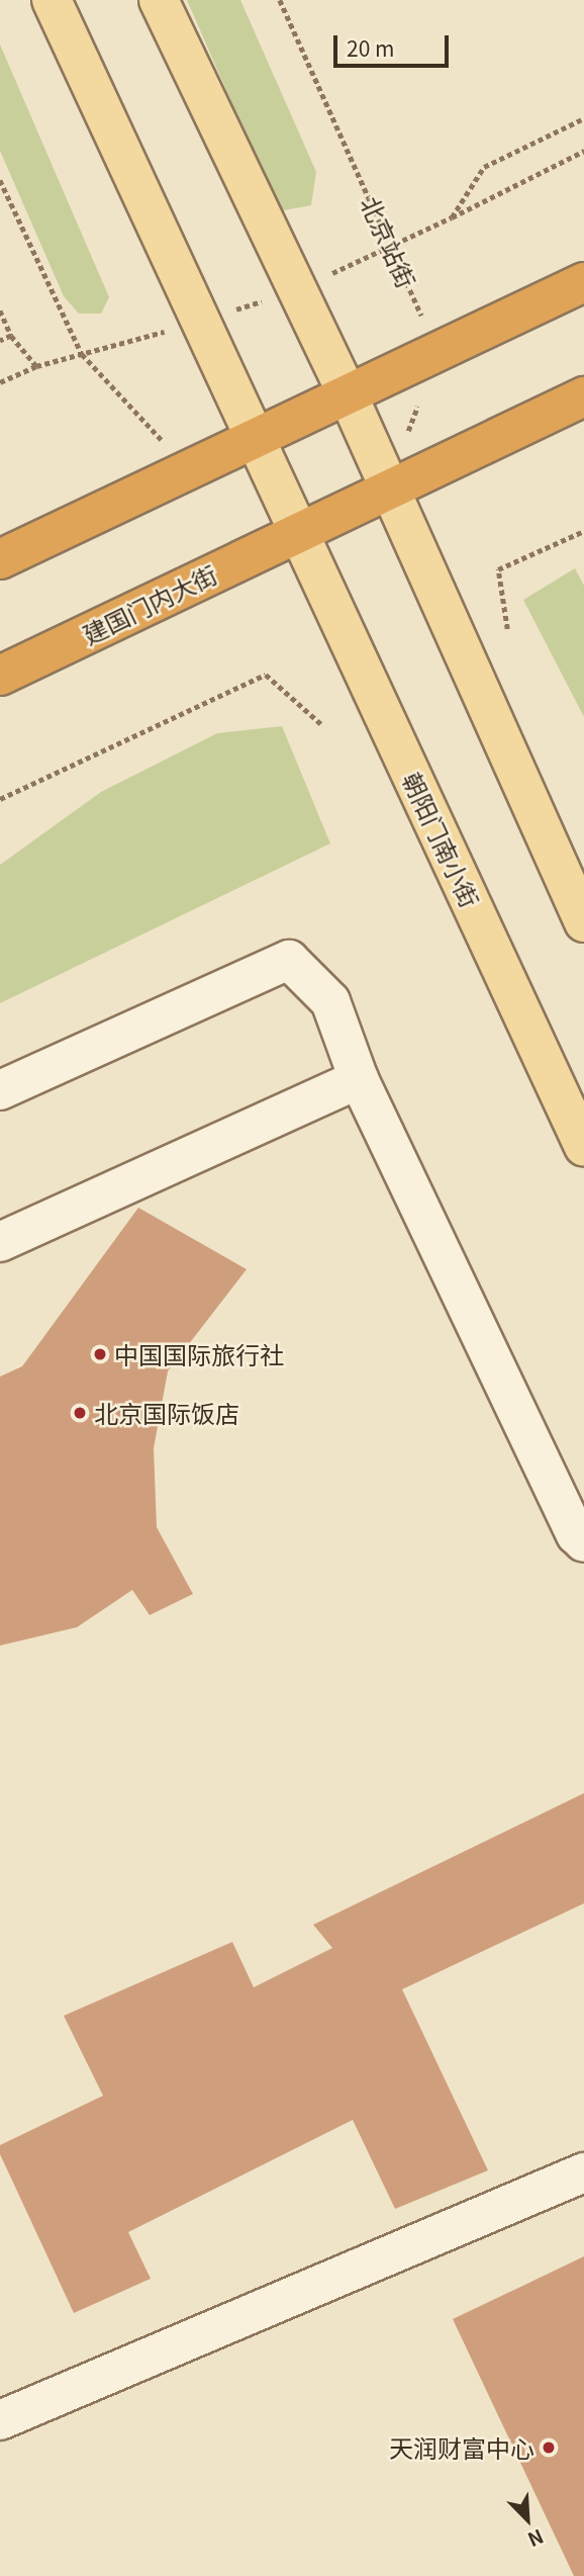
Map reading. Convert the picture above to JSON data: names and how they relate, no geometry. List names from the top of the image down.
{
  "streets": {
    "highway": ["建国门内大街"],
    "main road": ["朝阳门南小街"],
    "path": ["北京站街"]
  },
  "crossings": [
    ["建国门内大街", "朝阳门南小街"]
  ],
  "places": ["中国国际旅行社", "北京国际饭店", "天润财富中心"],
  "scale_bar": "20 m",
  "north": "bottom right"
}
